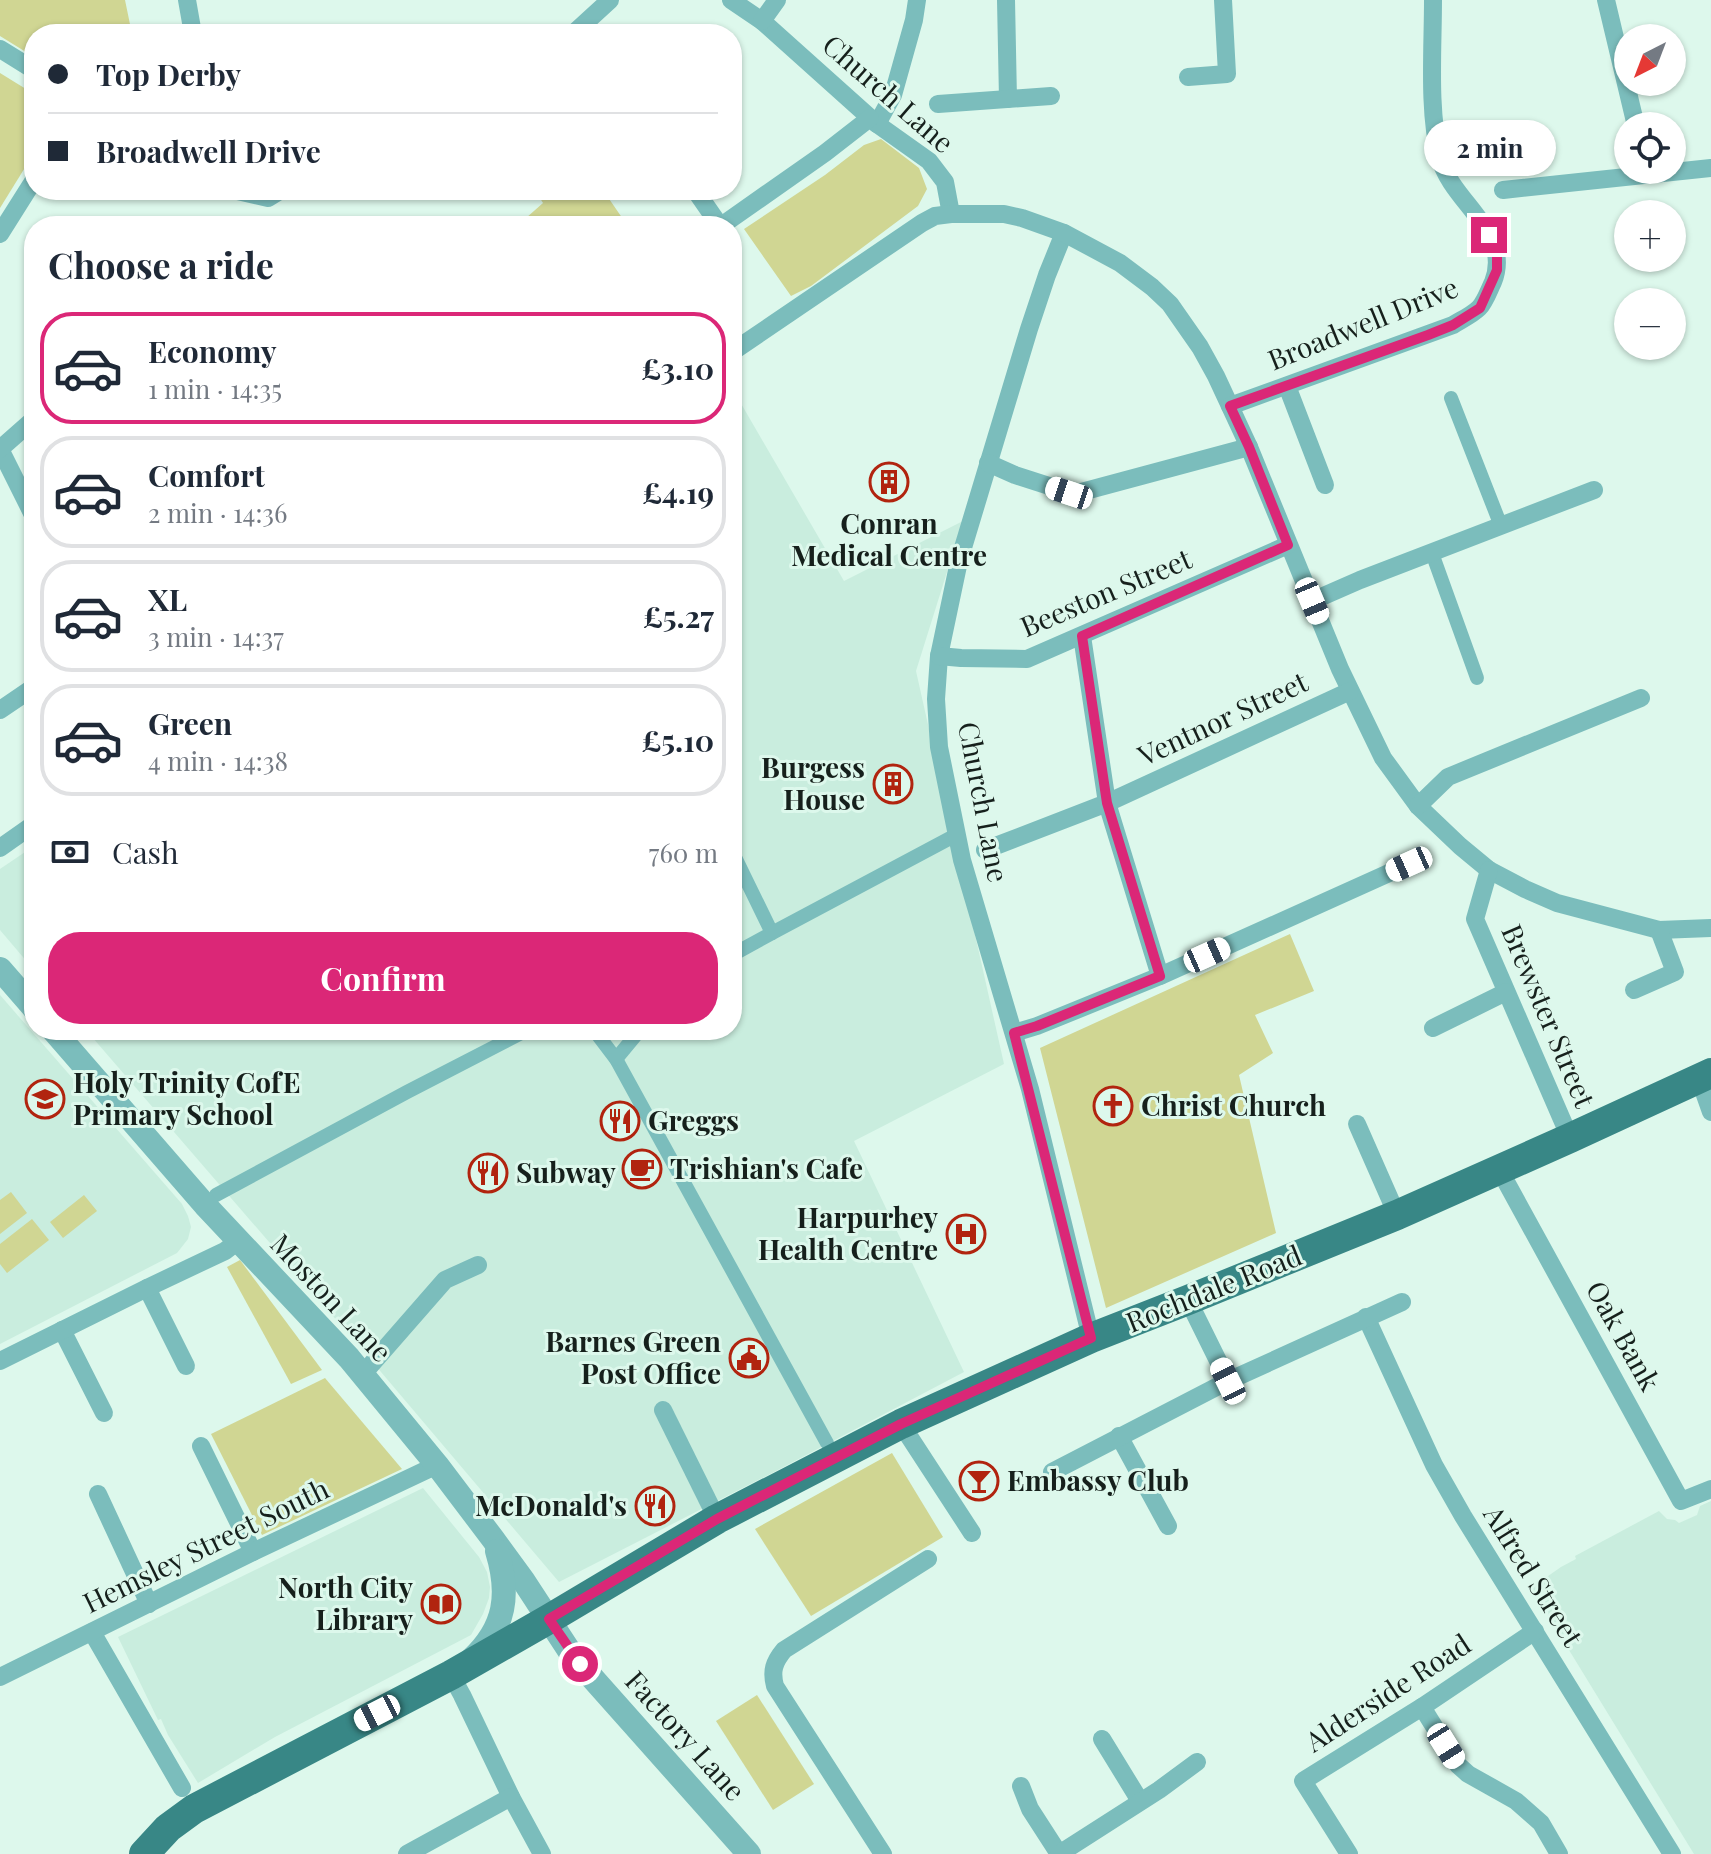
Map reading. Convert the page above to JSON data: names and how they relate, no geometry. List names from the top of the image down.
{
  "streets": {
    "main road": ["Rochdale Road"],
    "street": [
      "Church Lane",
      "Broadwell Drive",
      "Beeston Street",
      "Ventnor Street",
      "Brewster Street",
      "Moston Lane",
      "Oak Bank",
      "Hemsley Street South",
      "Alfred Street",
      "Alderside Road",
      "Factory Lane"
    ]
  },
  "crossings": [
    ["Church Lane", "Beeston Street"],
    ["Church Lane", "Rochdale Road"],
    ["Brewster Street", "Rochdale Road"],
    ["Rochdale Road", "Moston Lane"],
    ["Rochdale Road", "Oak Bank"],
    ["Rochdale Road", "Factory Lane"],
    ["Moston Lane", "Hemsley Street South"],
    ["Moston Lane", "Factory Lane"],
    ["Alfred Street", "Alderside Road"]
  ],
  "places": {
    "building": ["Conran Medical Centre", "Burgess House"],
    "school or university": ["Holy Trinity CofE Primary School"],
    "church": ["Christ Church"],
    "restaurant": ["Greggs", "Subway", "McDonald's"],
    "cafe": ["Trishian's Cafe"],
    "hospital": ["Harpurhey Health Centre"],
    "public building": ["Barnes Green Post Office"],
    "bar": ["Embassy Club"],
    "library": ["North City Library"]
  },
  "north": "bottom left",
  "page": {
    "map_buttons": ["+", "−"],
    "banner": ["Top Derby", "Broadwell Drive"],
    "bubble": "2 min",
    "heading": "Choose a ride",
    "list": [
      {
        "name": "Economy",
        "note": "1 min · 14:35",
        "value": "£3.10"
      },
      {
        "name": "Comfort",
        "note": "2 min · 14:36",
        "value": "£4.19"
      },
      {
        "name": "XL",
        "note": "3 min · 14:37",
        "value": "£5.27"
      },
      {
        "name": "Green",
        "note": "4 min · 14:38",
        "value": "£5.10"
      }
    ],
    "pay": ["Cash", "760 m"],
    "buttons": "Confirm"
  }
}
